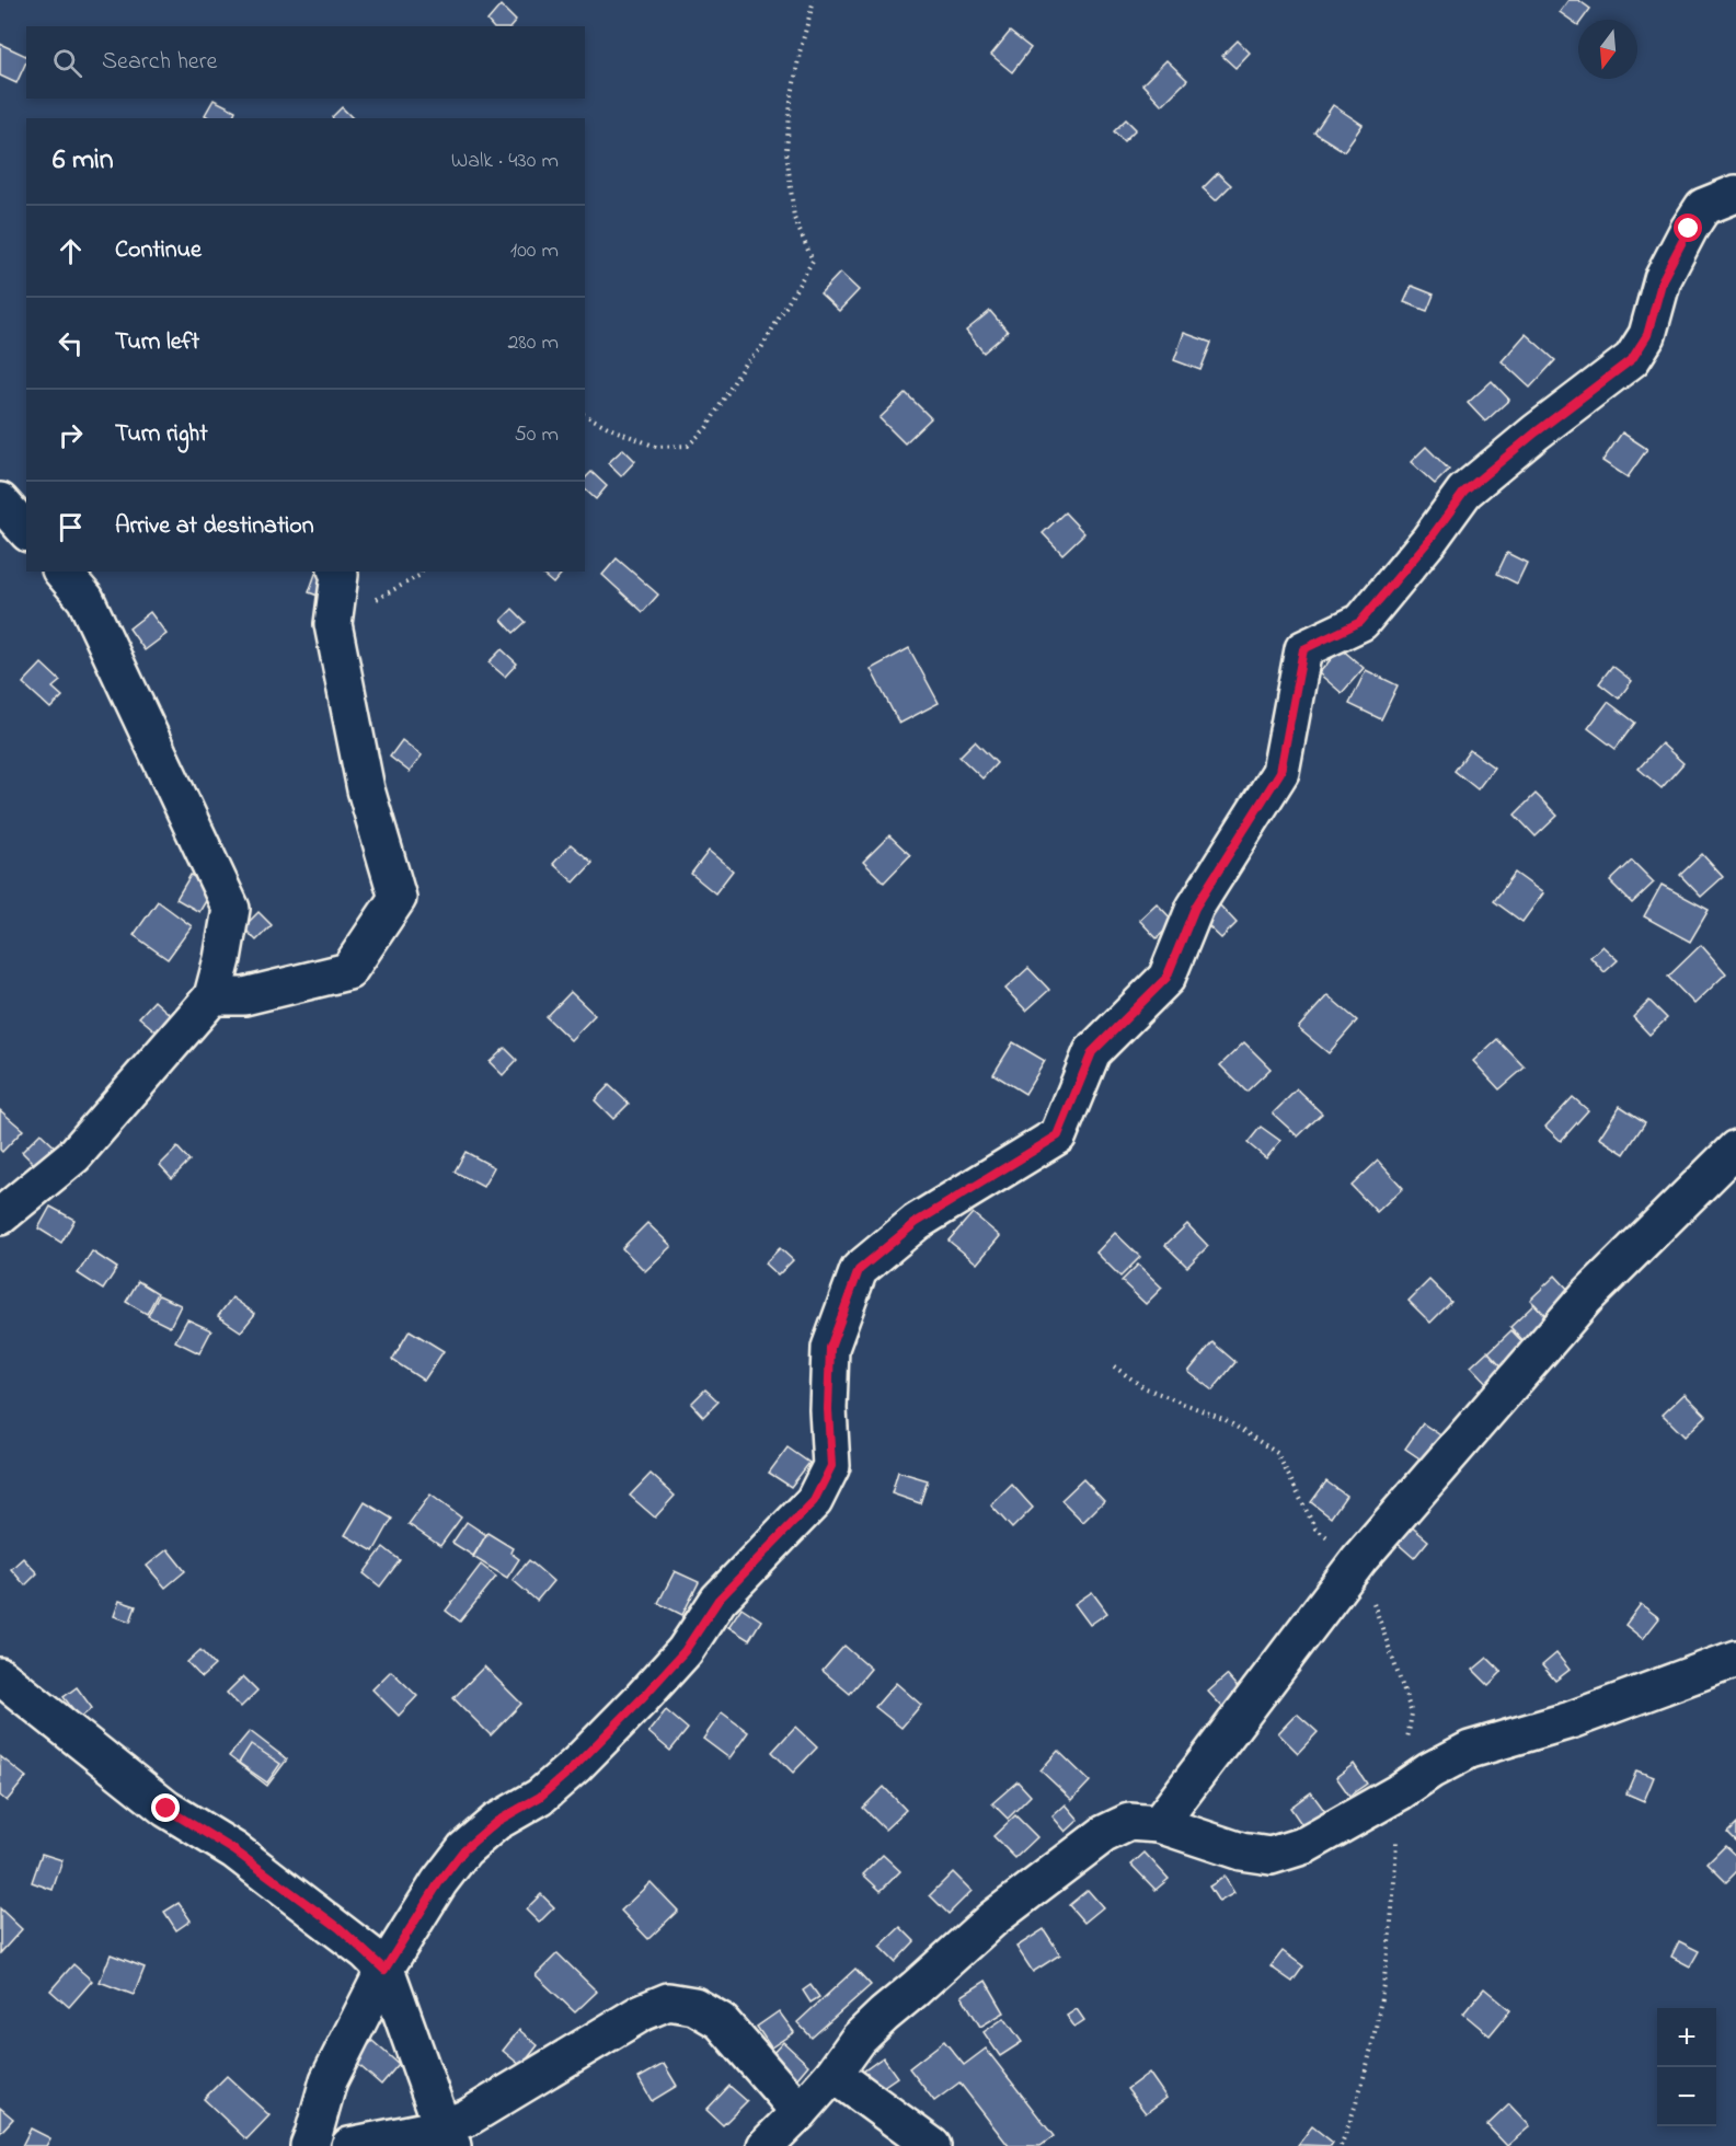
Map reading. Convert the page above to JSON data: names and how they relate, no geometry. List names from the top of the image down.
{
  "north": "bottom",
  "page": {
    "search": "Search here",
    "heading": ["6 min", "Walk · 430 m"],
    "list": [
      ["Continue", "100 m"],
      ["Turn left", "280 m"],
      ["Turn right", "50 m"],
      "Arrive at destination"
    ],
    "map_buttons": ["+", "−"]
  }
}
